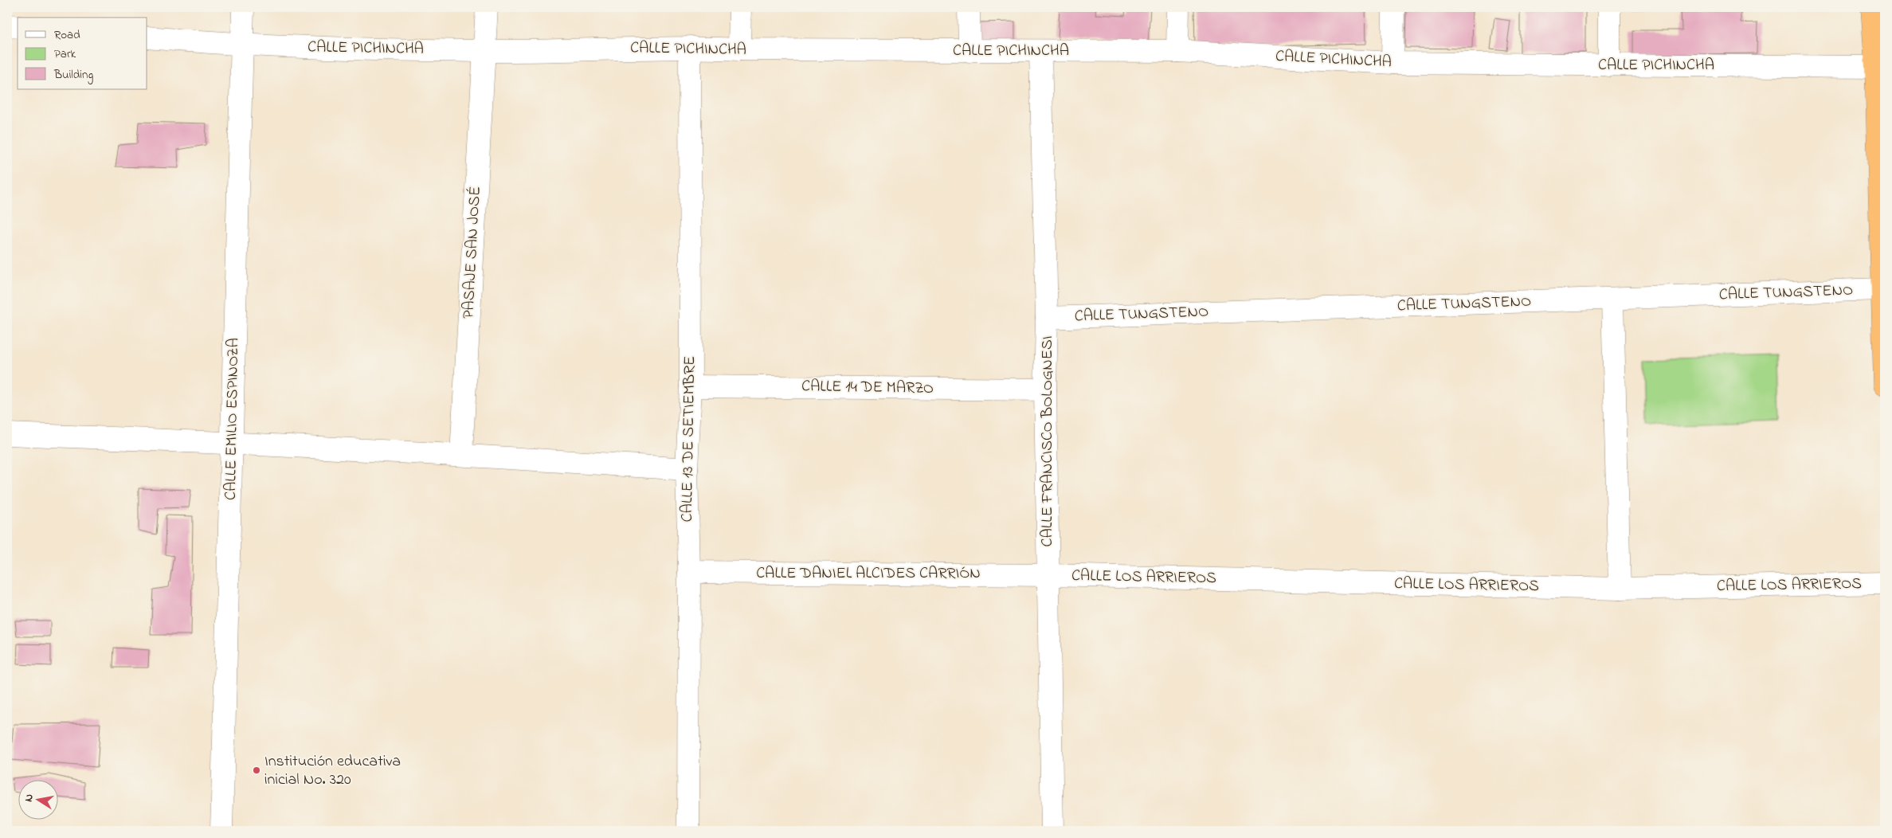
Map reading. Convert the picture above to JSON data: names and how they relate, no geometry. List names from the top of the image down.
{
  "streets": {
    "street": [
      "CALLE PICHINCHA",
      "PASAJE SAN JOSÉ",
      "CALLE TUNGSTENO",
      "CALLE 14 DE MARZO",
      "CALLE EMILIO ESPINOZA",
      "CALLE 13 DE SETIEMBRE",
      "CALLE FRANCISCO BOLOGNESI",
      "CALLE DANIEL ALCIDES CARRIÓN",
      "CALLE LOS ARRIEROS"
    ]
  },
  "crossings": [
    ["CALLE PICHINCHA", "PASAJE SAN JOSÉ"],
    ["CALLE PICHINCHA", "CALLE EMILIO ESPINOZA"],
    ["CALLE PICHINCHA", "CALLE 13 DE SETIEMBRE"],
    ["CALLE PICHINCHA", "CALLE FRANCISCO BOLOGNESI"],
    ["CALLE TUNGSTENO", "CALLE FRANCISCO BOLOGNESI"],
    ["CALLE 14 DE MARZO", "CALLE 13 DE SETIEMBRE"],
    ["CALLE 14 DE MARZO", "CALLE FRANCISCO BOLOGNESI"],
    ["CALLE 13 DE SETIEMBRE", "CALLE DANIEL ALCIDES CARRIÓN"],
    ["CALLE FRANCISCO BOLOGNESI", "CALLE DANIEL ALCIDES CARRIÓN"],
    ["CALLE FRANCISCO BOLOGNESI", "CALLE LOS ARRIEROS"],
    ["CALLE DANIEL ALCIDES CARRIÓN", "CALLE LOS ARRIEROS"]
  ],
  "places": ["Institución educativa inicial No. 320"],
  "legend": ["Road", "Park", "Building"],
  "north": "left"
}
